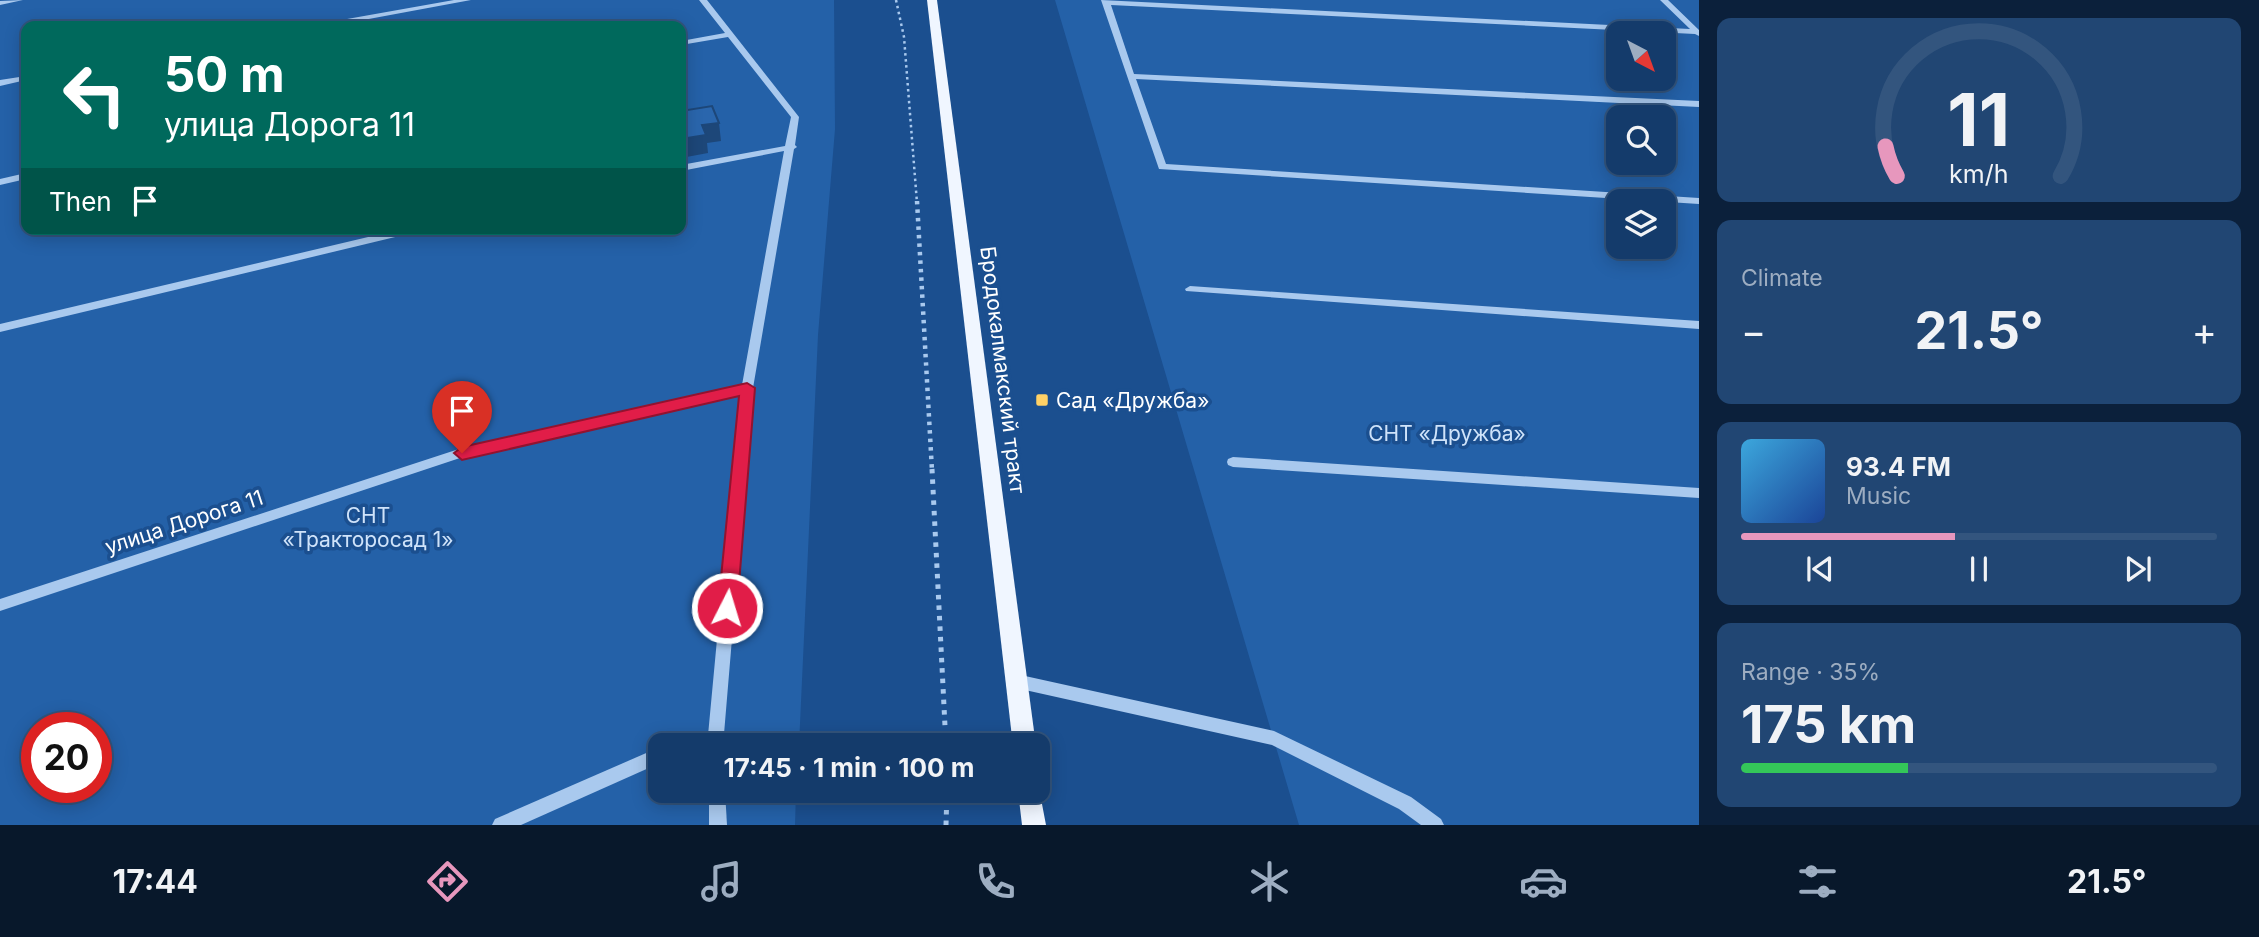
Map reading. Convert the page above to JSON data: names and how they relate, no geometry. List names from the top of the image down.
{
  "streets": {
    "main road": ["Бродокалмакский тракт"],
    "street": ["улица Дорога 11"]
  },
  "parks": ["СНТ «Дружба»", "СНТ «Тракторосад 1»"],
  "places": {
    "transit": ["Сад «Дружба»"]
  },
  "north": "bottom right",
  "page": {
    "turn": ["50 m", "улица Дорога 11"],
    "then": "Then",
    "tile": [
      "Climate",
      ["Range · 35%", "175 km"]
    ],
    "heat": ["−", "21.5°", "+"],
    "song": ["93.4 FM", "Music"],
    "limit": "20",
    "trip": "17:45 · 1 min · 100 m",
    "tabs": ["17:44", "21.5°"],
    "gauge": ["11", "km/h"]
  }
}
